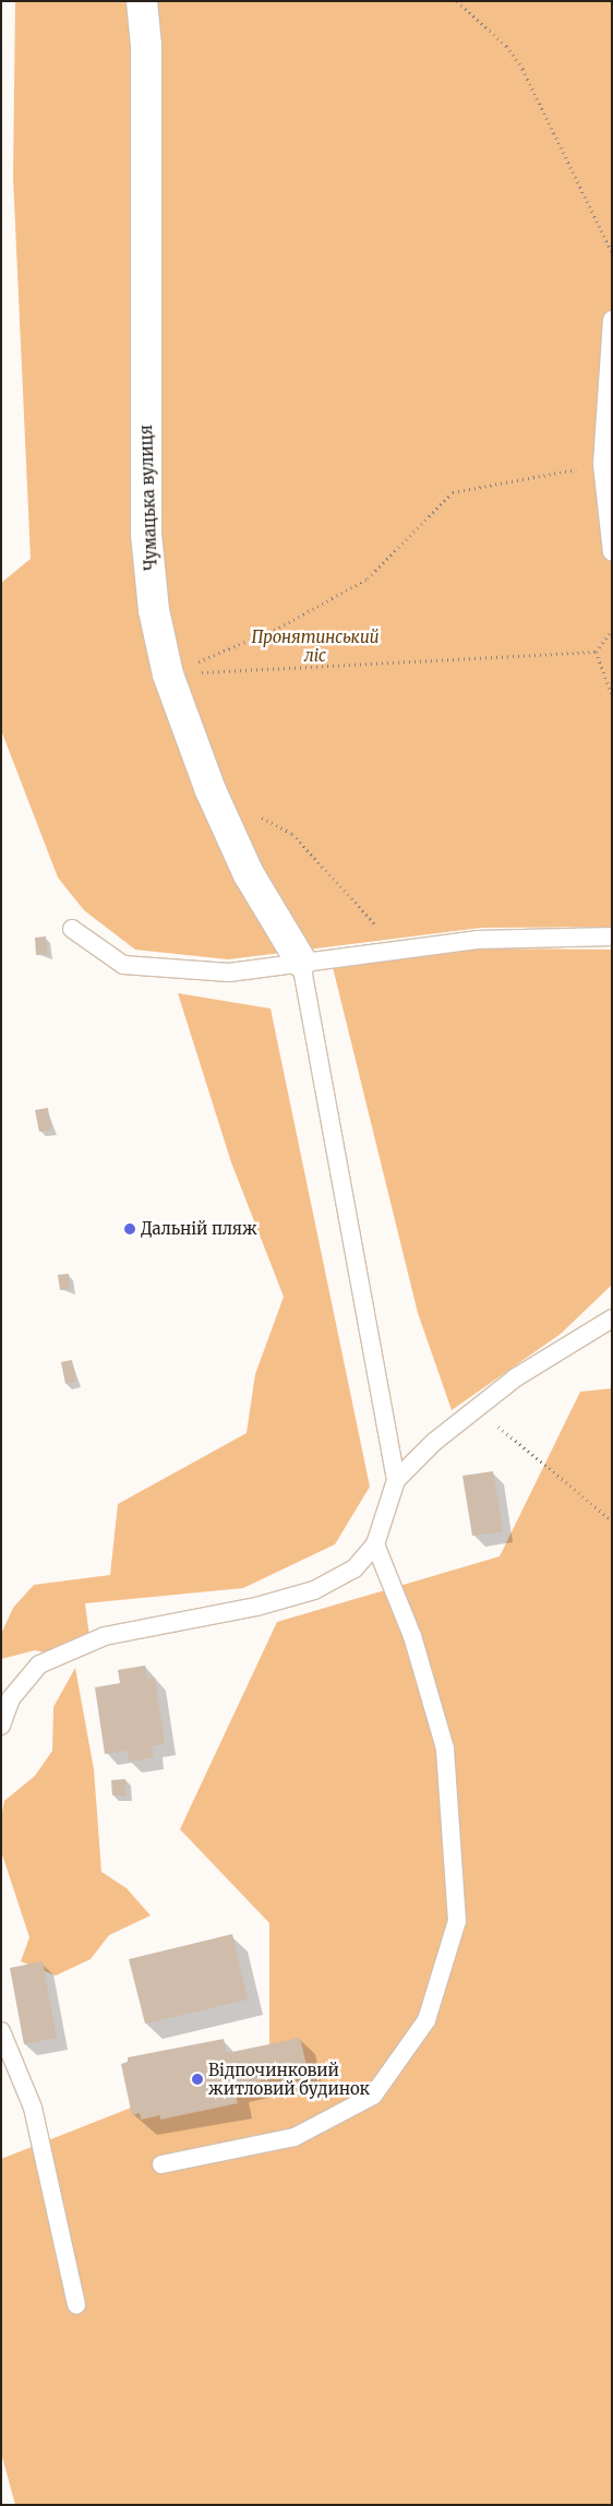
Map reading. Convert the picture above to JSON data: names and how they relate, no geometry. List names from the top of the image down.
{
  "streets": {
    "street": ["Чумацька вулиця"]
  },
  "parks": ["Пронятинський ліс"],
  "places": ["Дальній пляж", "Відпочинковий житловий будинок"]
}
